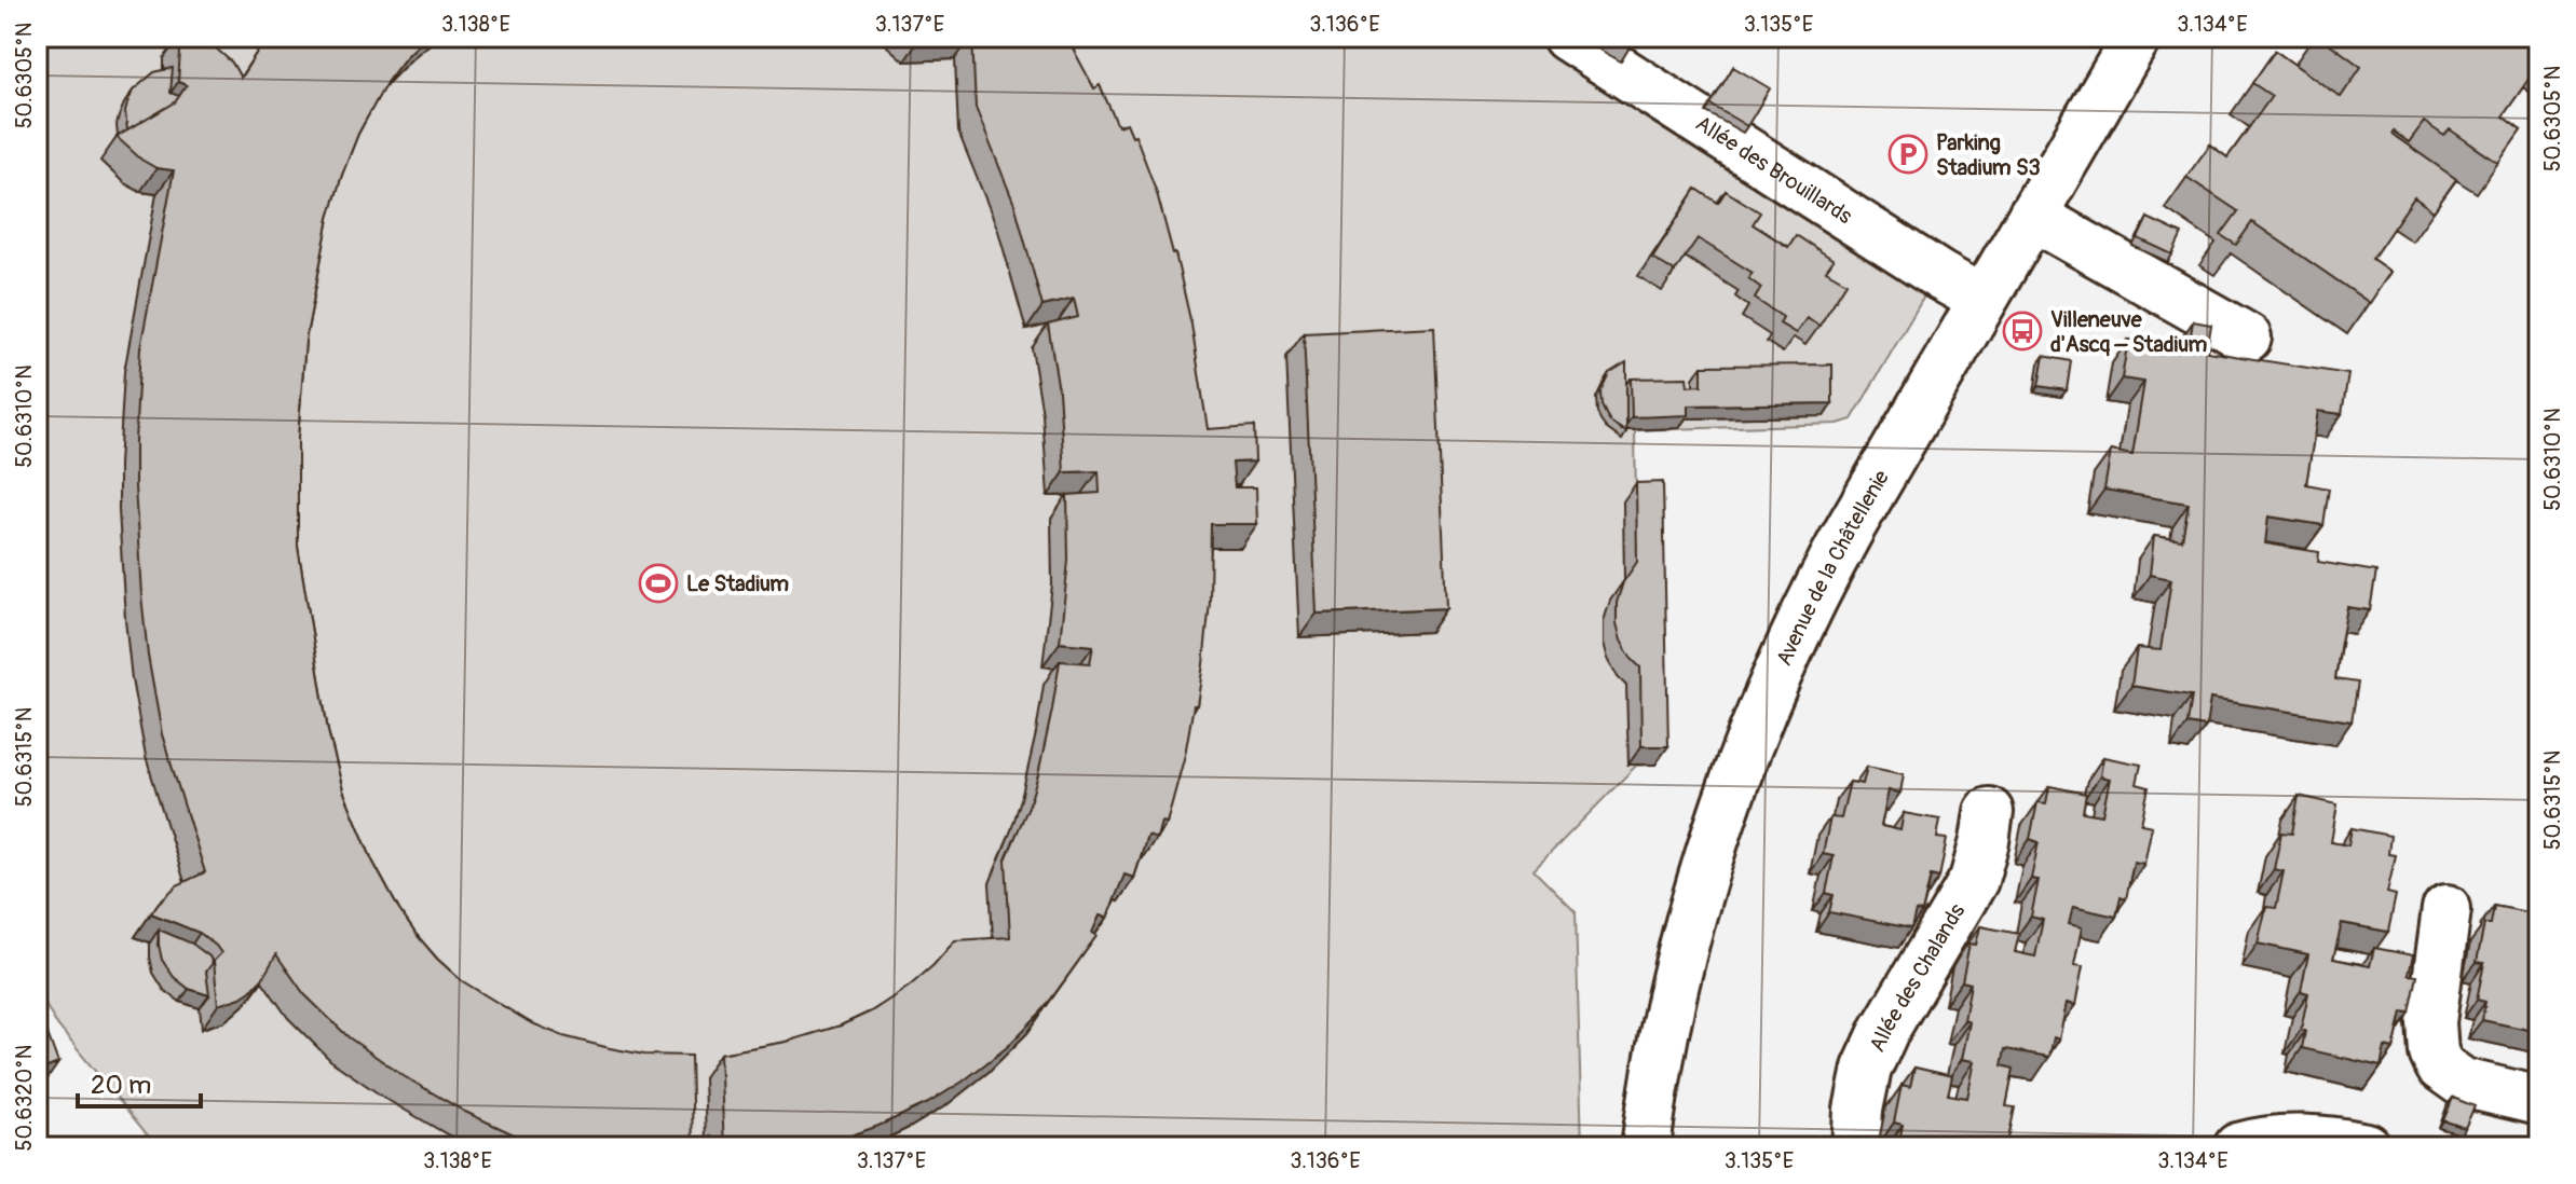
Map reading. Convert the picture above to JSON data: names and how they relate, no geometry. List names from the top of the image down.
{
  "streets": {
    "street": ["Allée des Brouillards", "Avenue de la Châtellenie", "Allée des Chalands"]
  },
  "crossings": [
    ["Allée des Brouillards", "Avenue de la Châtellenie"]
  ],
  "places": {
    "parking": ["Parking Stadium S3"],
    "bus stop": ["Villeneuve d'Ascq – Stadium"],
    "sports": ["Le Stadium"]
  },
  "scale_bar": "20 m",
  "coordinates": [
    "3.138°E",
    "3.137°E",
    "3.136°E",
    "3.135°E",
    "3.134°E",
    "50.6305°N",
    "50.6310°N",
    "50.6315°N",
    "50.6320°N"
  ]
}
